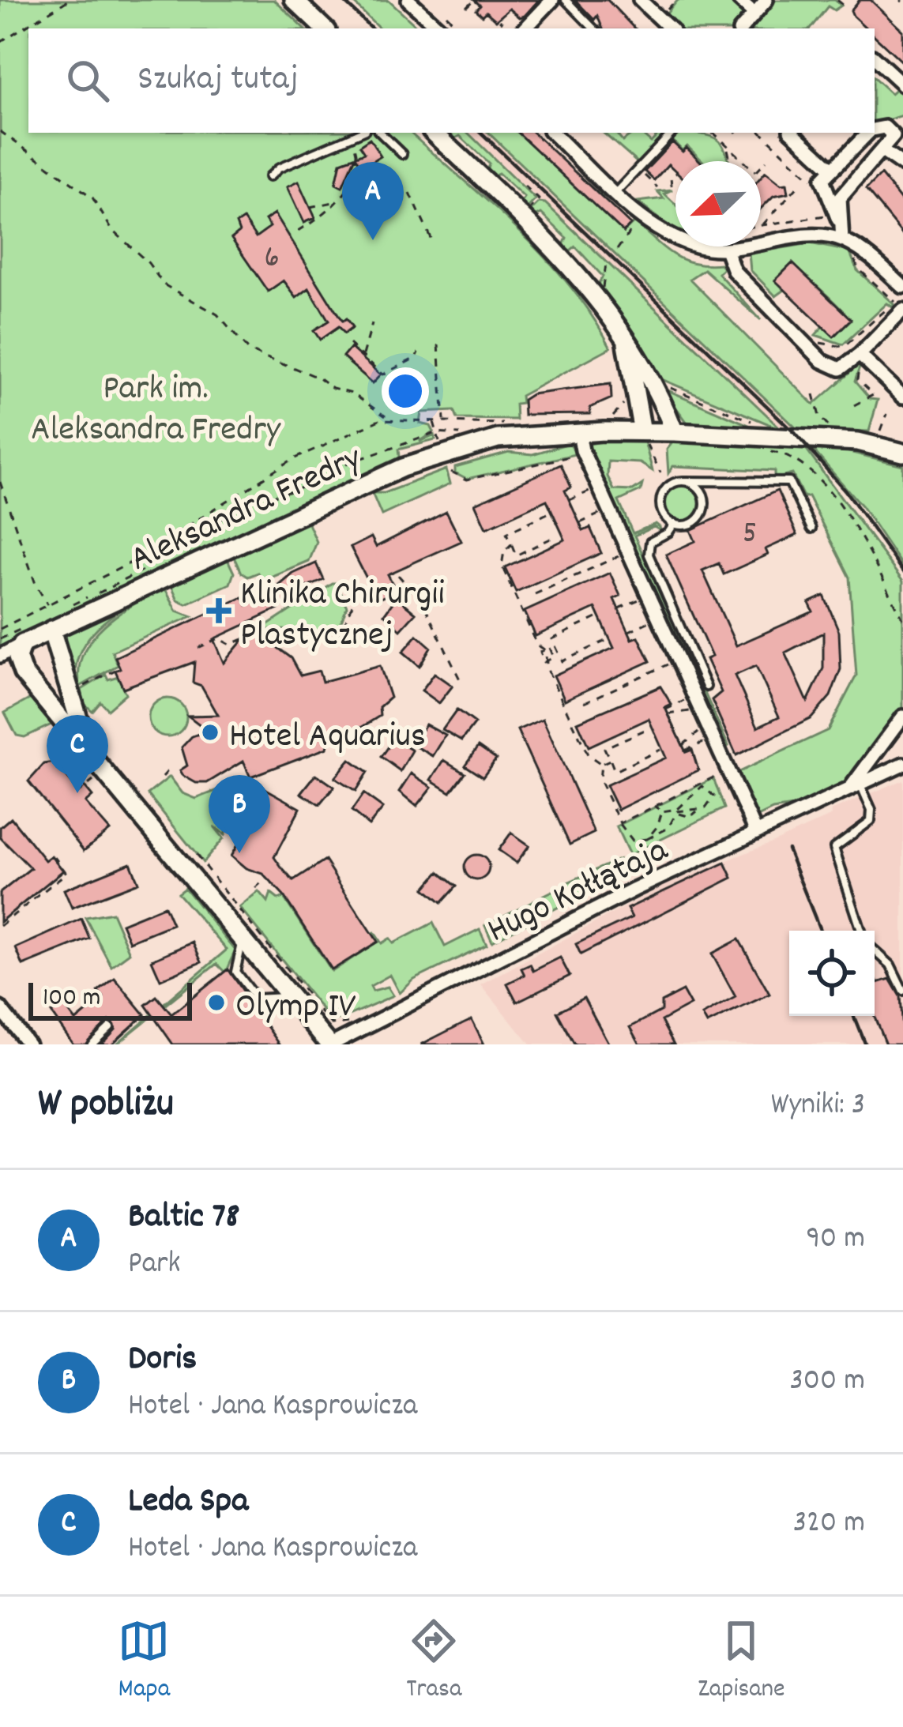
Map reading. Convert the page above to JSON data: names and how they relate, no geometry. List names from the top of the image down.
{
  "streets": {
    "street": ["Aleksandra Fredry", "Hugo Kołłątaja"]
  },
  "parks": ["Park im. Aleksandra Fredry"],
  "places": {
    "health": ["Klinika Chirurgii Plastycznej"],
    "other": ["Hotel Aquarius", "Olymp IV"]
  },
  "house_numbers": ["6", "5"],
  "scale_bar": "100 m",
  "north": "bottom left",
  "page": {
    "search": "Szukaj tutaj",
    "pins": ["A", "C", "B"],
    "scale": "100 m",
    "heading": ["W pobliżu", "Wyniki: 3"],
    "list": [
      {
        "mark": "A",
        "name": "Baltic 78",
        "note": "Park",
        "value": "90 m"
      },
      {
        "mark": "B",
        "name": "Doris",
        "note": "Hotel · Jana Kasprowicza",
        "value": "300 m"
      },
      {
        "mark": "C",
        "name": "Leda Spa",
        "note": "Hotel · Jana Kasprowicza",
        "value": "320 m"
      }
    ],
    "nav": ["Mapa", "Trasa", "Zapisane"]
  }
}
